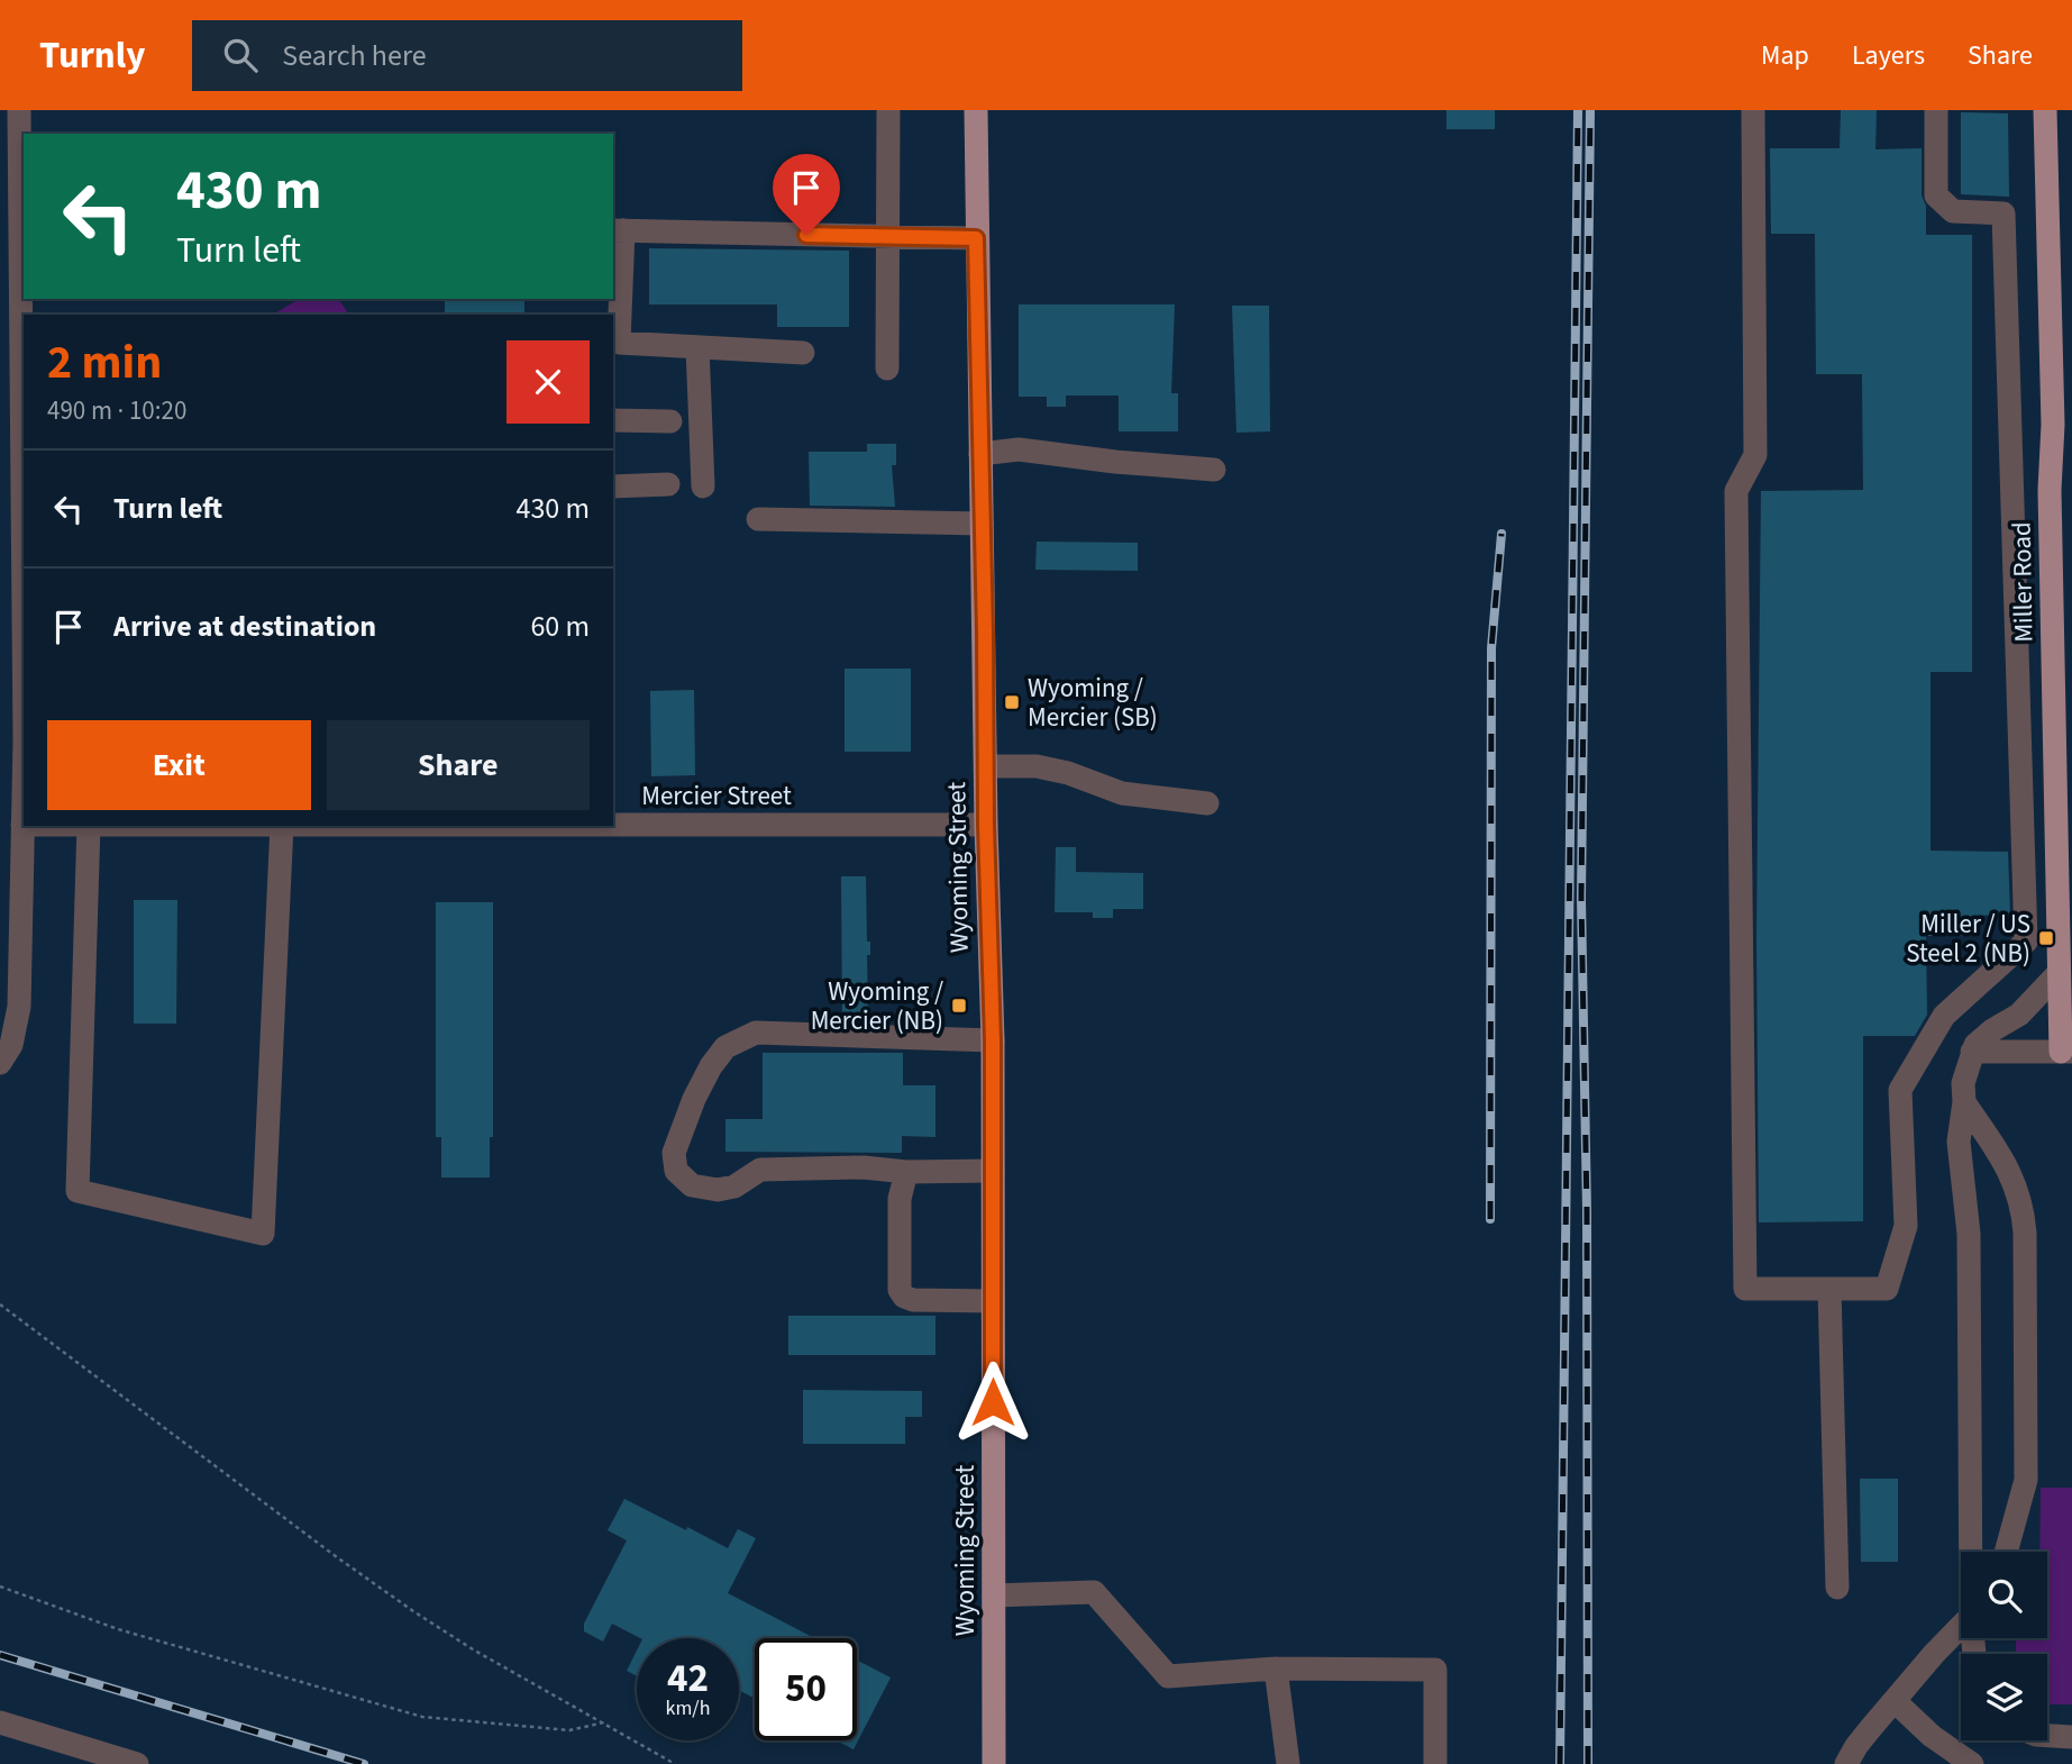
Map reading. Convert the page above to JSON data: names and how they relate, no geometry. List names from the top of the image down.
{
  "streets": {
    "main road": ["Miller Road", "Wyoming Street"],
    "street": ["Mercier Street"]
  },
  "crossings": [
    ["Mercier Street", "Wyoming Street"]
  ],
  "places": {
    "transit": ["Wyoming / Mercier (SB)", "Miller / US Steel 2 (NB)", "Wyoming / Mercier (NB)"]
  },
  "page": {
    "header": "Turnly",
    "search": "Search here",
    "nav": ["Map", "Layers", "Share"],
    "turn": ["430 m", "Turn left"],
    "heading": ["2 min", "490 m · 10:20"],
    "list": [
      {
        "name": "Turn left",
        "value": "430 m"
      },
      {
        "name": "Arrive at destination",
        "value": "60 m"
      }
    ],
    "buttons": ["Exit", "Share"],
    "speed": "42 km/h",
    "limit": "50"
  }
}
